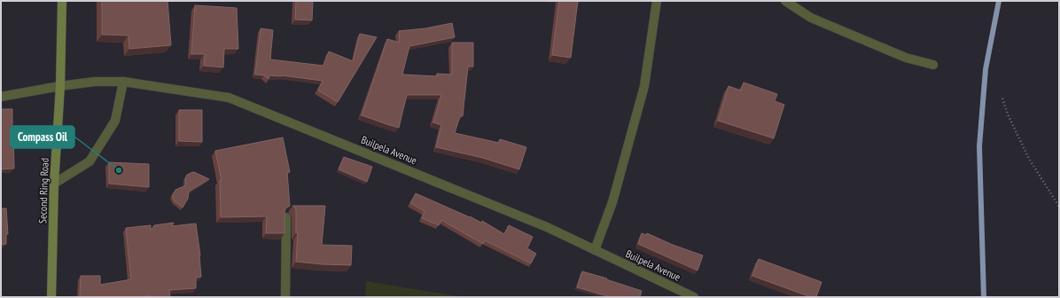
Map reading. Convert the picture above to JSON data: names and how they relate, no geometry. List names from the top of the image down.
{
  "streets": {
    "main road": ["Second Ring Road"],
    "street": ["Builpela Avenue"]
  },
  "crossings": [
    ["Builpela Avenue", "Second Ring Road"]
  ],
  "places": ["Compass Oil"]
}
